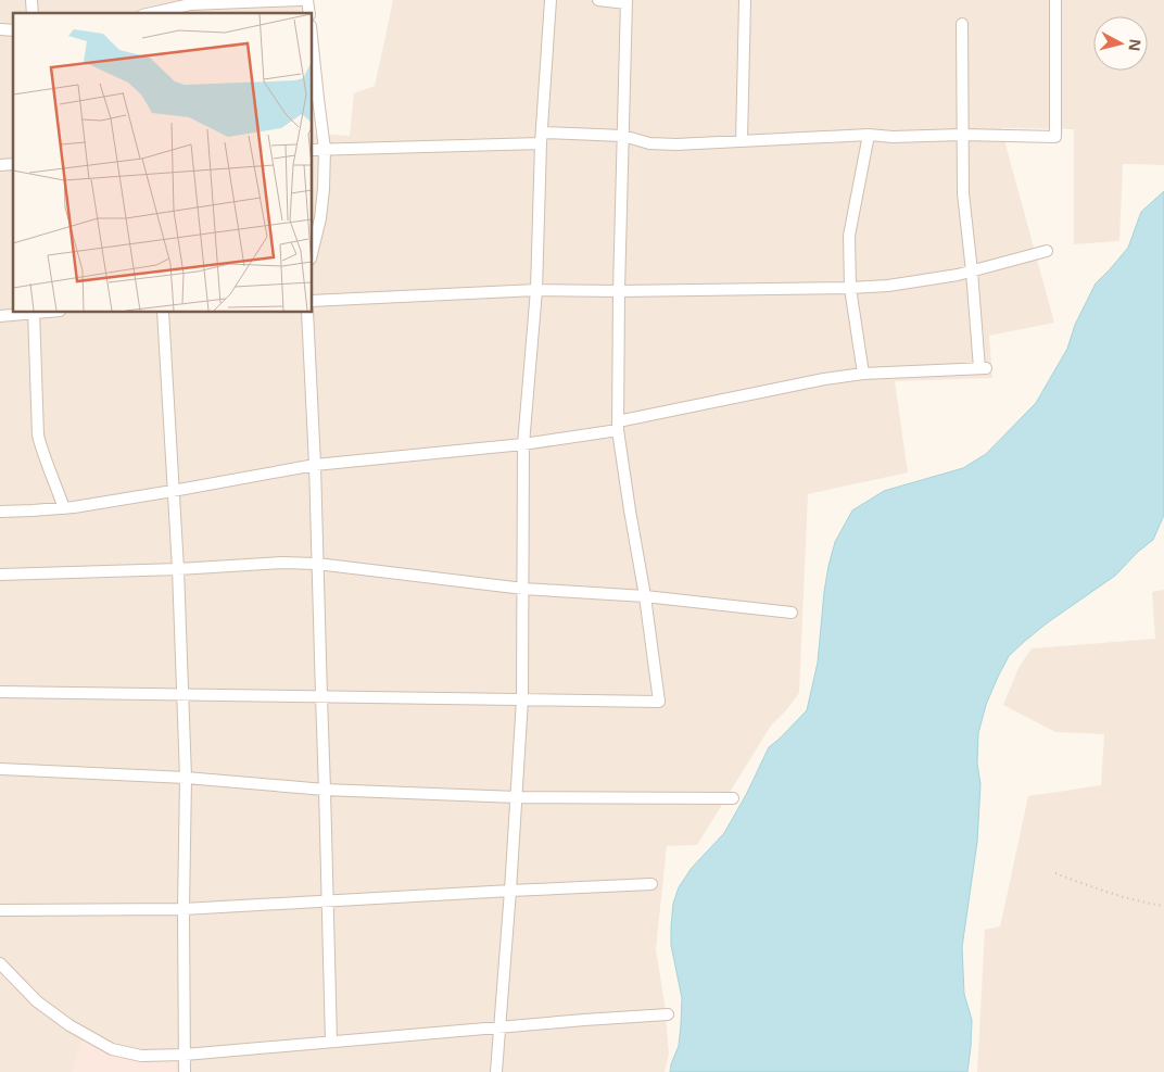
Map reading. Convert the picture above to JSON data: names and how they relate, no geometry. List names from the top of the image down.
{
  "north": "right"
}
